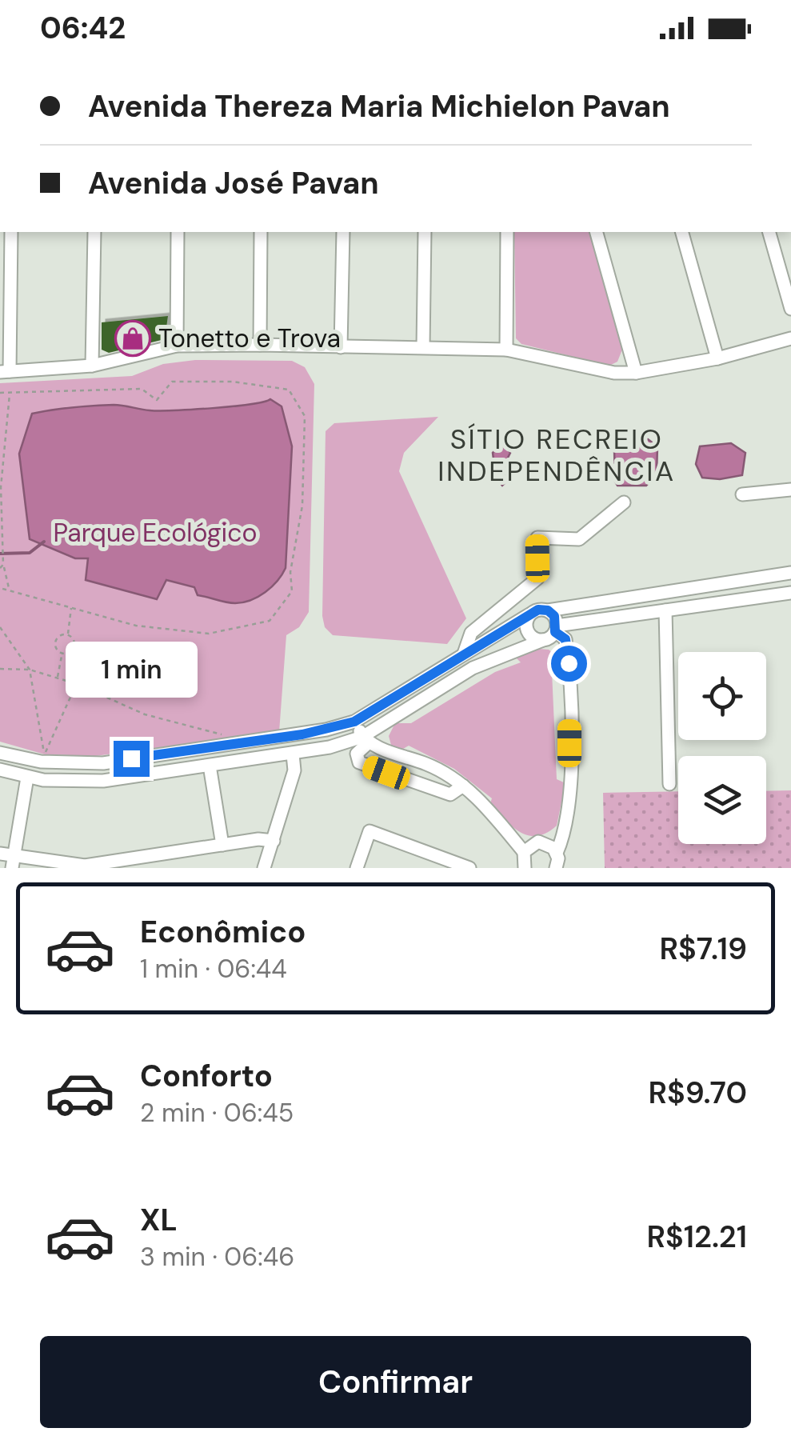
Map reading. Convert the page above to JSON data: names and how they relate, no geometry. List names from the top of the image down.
{
  "districts": ["SÍTIO RECREIO INDEPENDÊNCIA"],
  "parks": ["Parque Ecológico"],
  "places": {
    "shop": ["Tonetto e Trova"]
  },
  "page": {
    "status": "06:42",
    "banner": ["Avenida Thereza Maria Michielon Pavan", "Avenida José Pavan"],
    "bubble": "1 min",
    "list": [
      {
        "name": "Econômico",
        "note": "1 min · 06:44",
        "value": "R$7.19"
      },
      {
        "name": "Conforto",
        "note": "2 min · 06:45",
        "value": "R$9.70"
      },
      {
        "name": "XL",
        "note": "3 min · 06:46",
        "value": "R$12.21"
      }
    ],
    "buttons": "Confirmar"
  }
}
